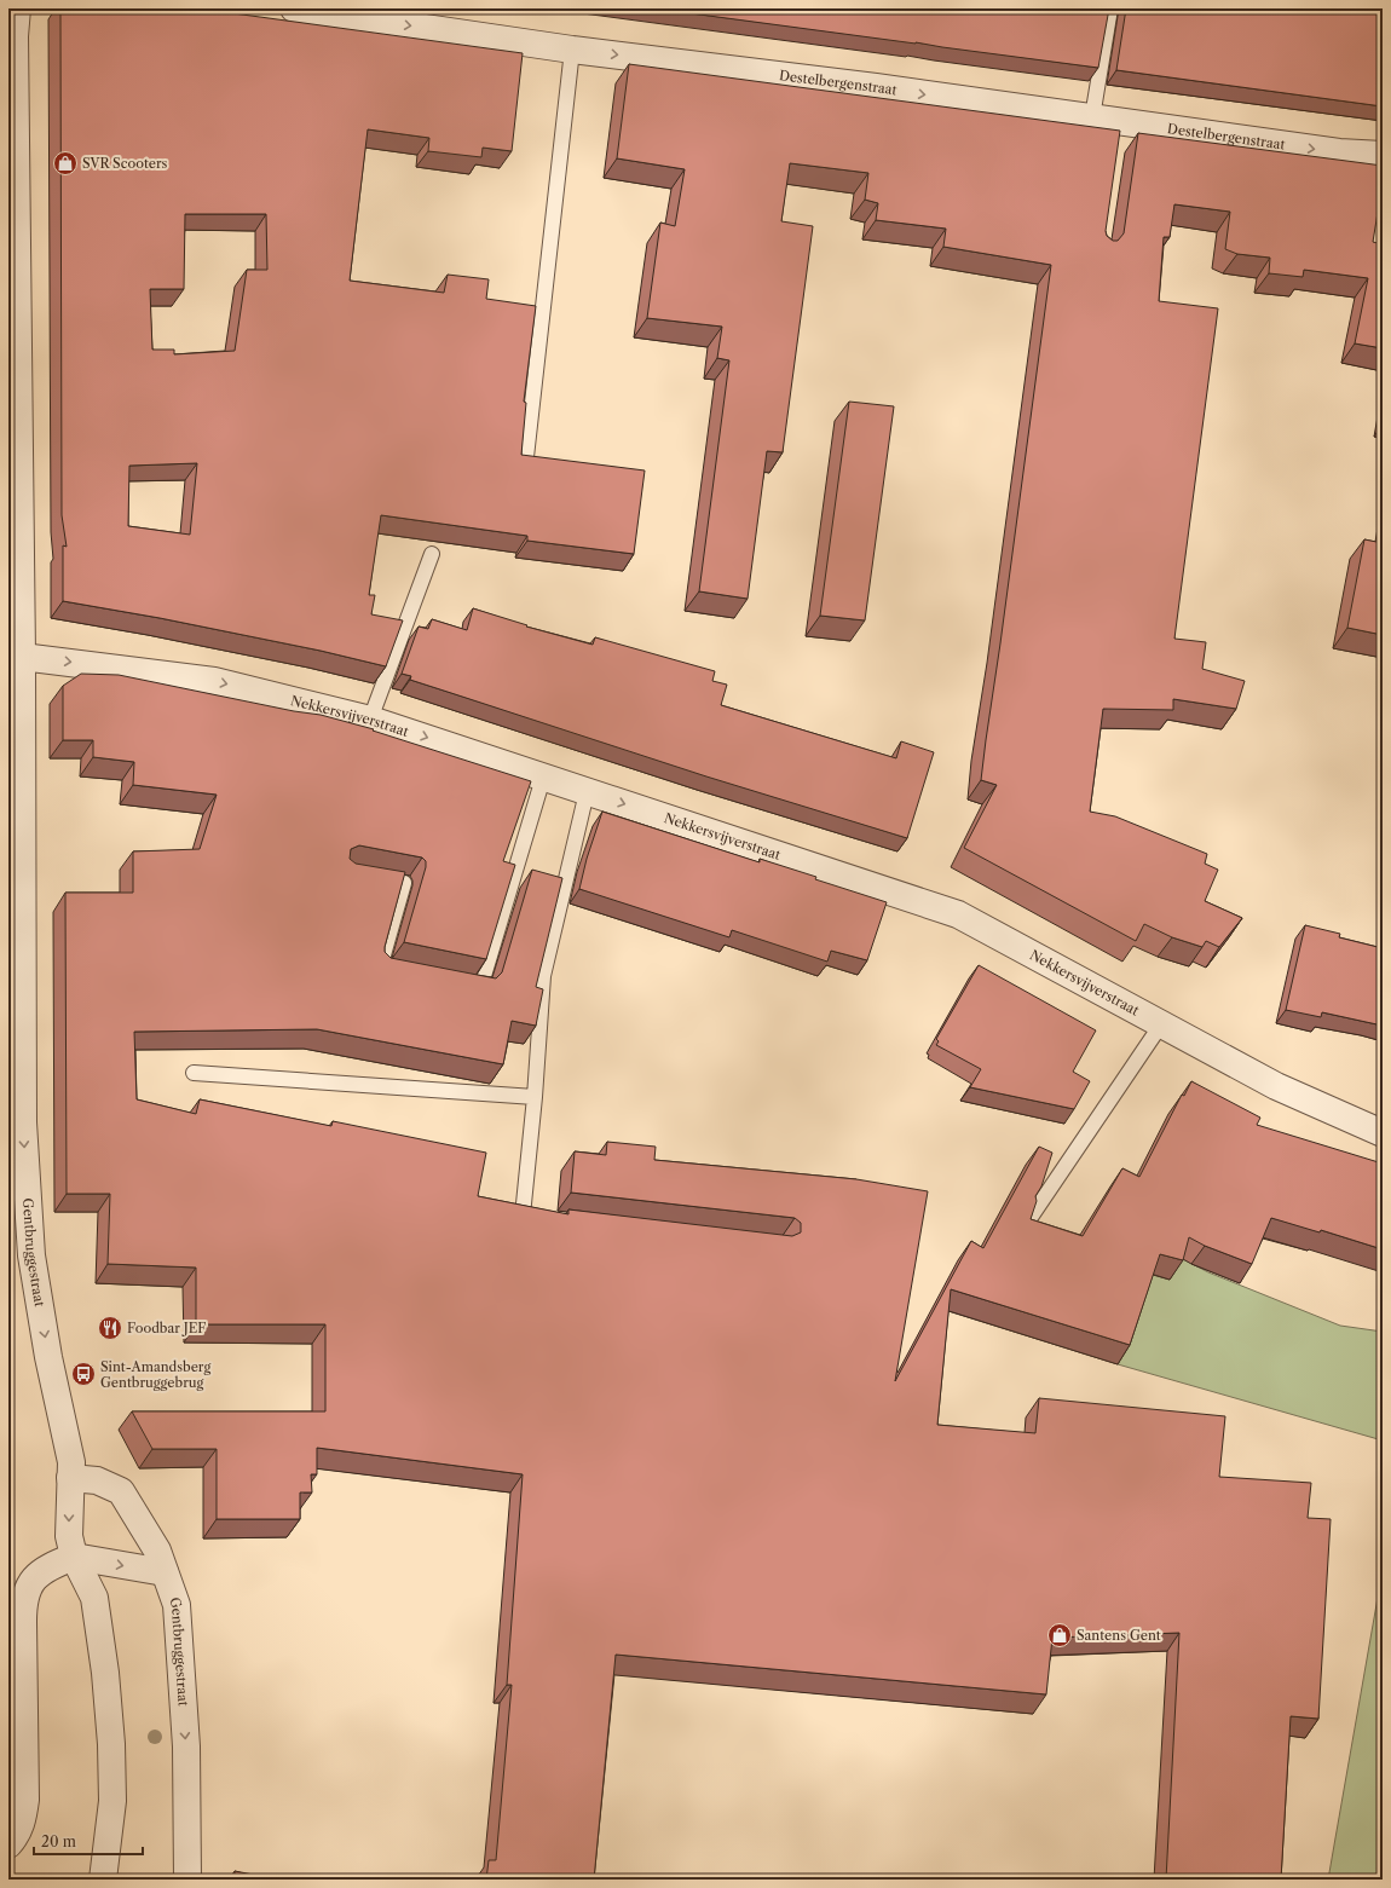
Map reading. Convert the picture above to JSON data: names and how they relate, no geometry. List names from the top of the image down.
{
  "streets": {
    "street": ["Destelbergenstraat", "Nekkersvijverstraat", "Gentbruggestraat"]
  },
  "crossings": [
    ["Nekkersvijverstraat", "Gentbruggestraat"]
  ],
  "one_way": ["Destelbergenstraat", "Nekkersvijverstraat", "Gentbruggestraat"],
  "places": {
    "shop": ["SVR Scooters", "Santens Gent"],
    "restaurant": ["Foodbar JEF"],
    "bus stop": ["Sint-Amandsberg Gentbruggebrug"]
  },
  "scale_bar": "20 m"
}
